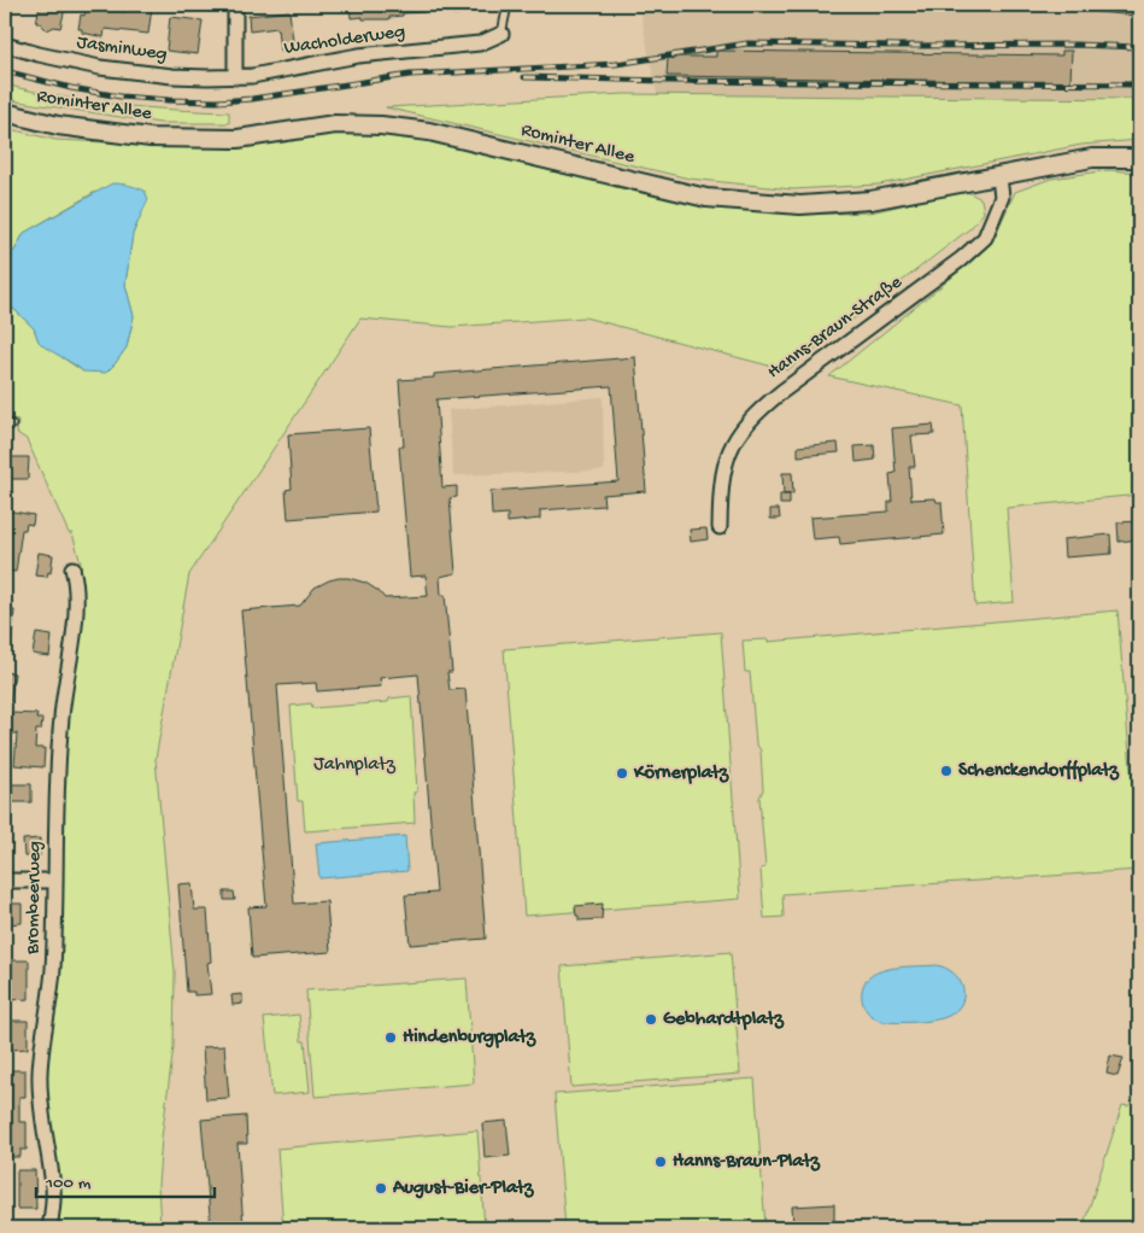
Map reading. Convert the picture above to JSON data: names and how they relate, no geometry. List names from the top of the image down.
{
  "streets": {
    "street": [
      "Wacholderweg",
      "Jasminweg",
      "Rominter Allee",
      "Hanns-Braun-Straße",
      "Brombeerweg"
    ]
  },
  "crossings": [
    ["Wacholderweg", "Jasminweg"],
    ["Rominter Allee", "Hanns-Braun-Straße"]
  ],
  "parks": ["Jahnplatz"],
  "places": [
    "Schenckendorffplatz",
    "Körnerplatz",
    "Gebhardtplatz",
    "Hindenburgplatz",
    "Hanns-Braun-Platz",
    "August-Bier-Platz"
  ],
  "scale_bar": "100 m"
}
